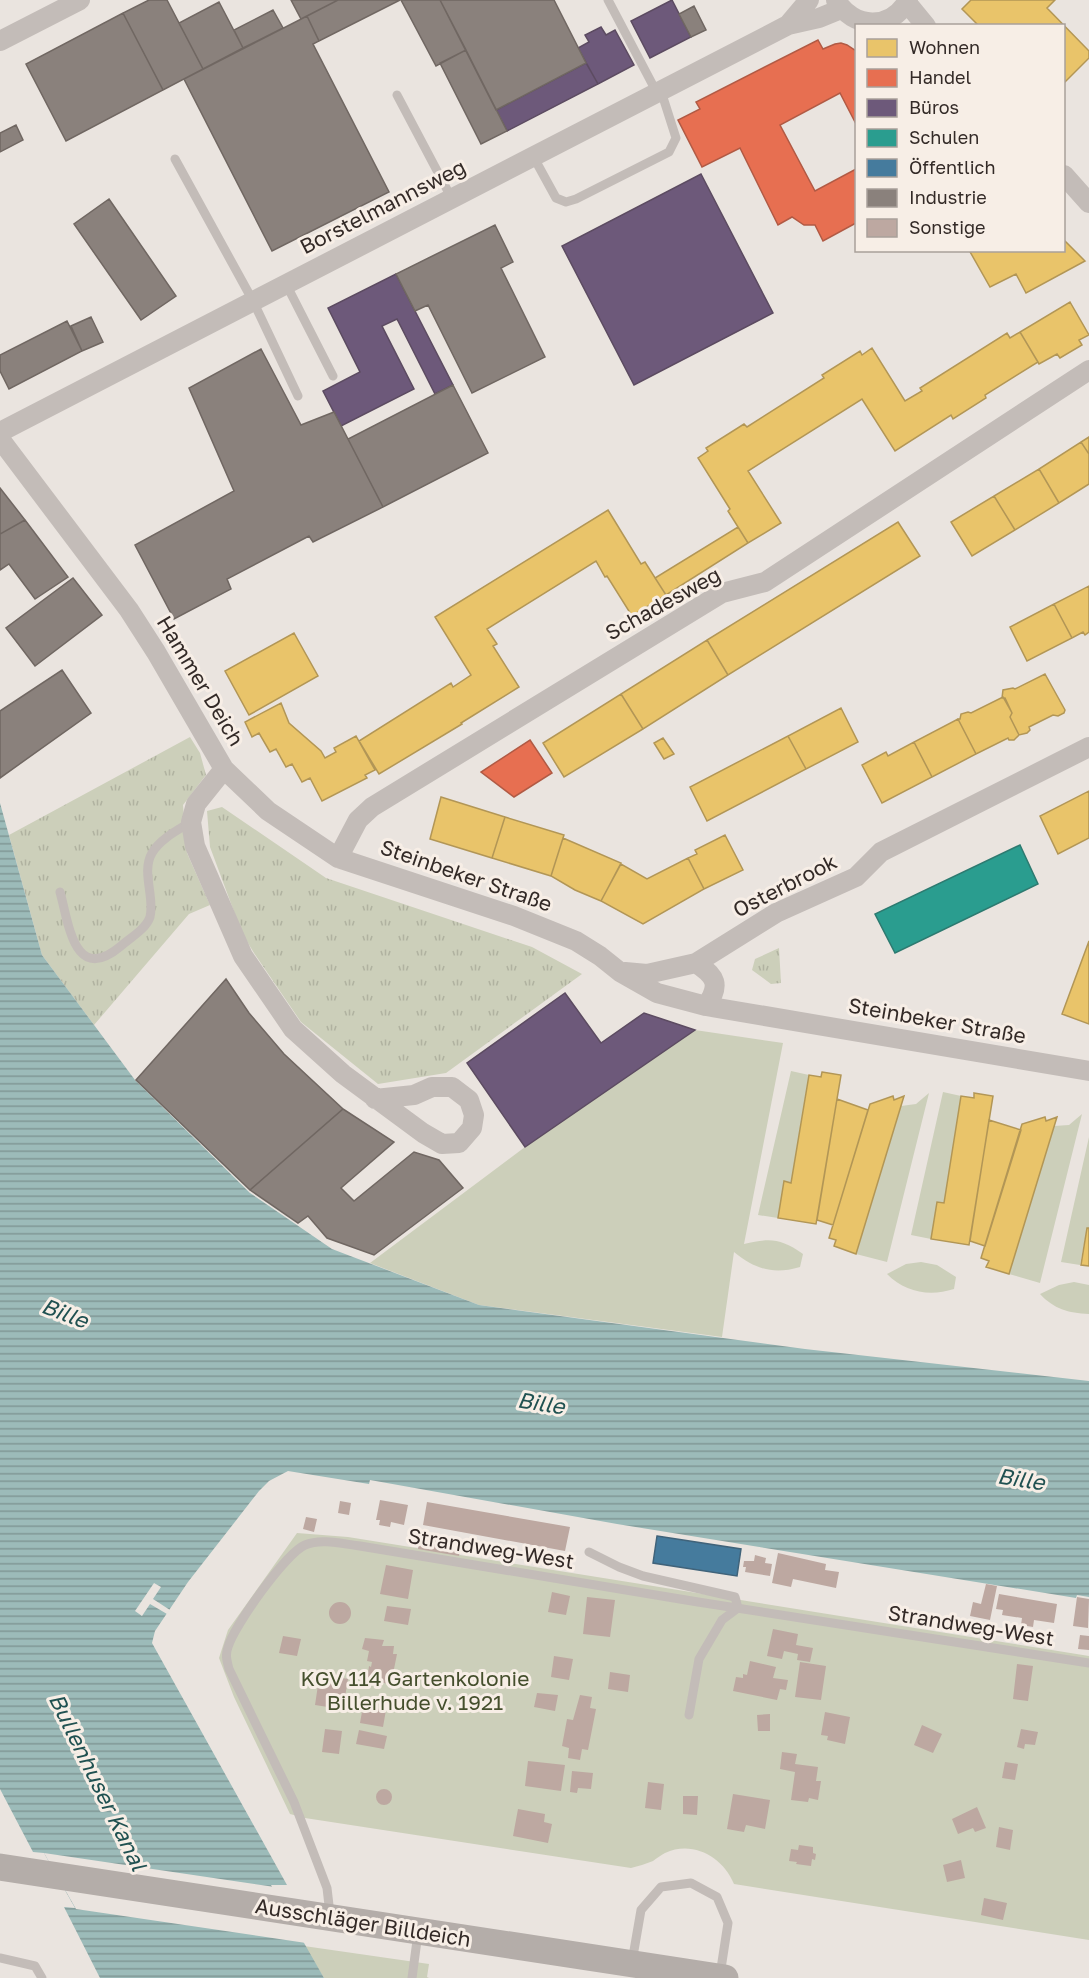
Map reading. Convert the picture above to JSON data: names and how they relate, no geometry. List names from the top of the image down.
{
  "streets": {
    "street": [
      "Borstelmannsweg",
      "Schadesweg",
      "Hammer Deich",
      "Steinbeker Straße",
      "Osterbrook",
      "Ausschläger Billdeich"
    ],
    "lane": ["Strandweg-West"]
  },
  "crossings": [
    ["Schadesweg", "Steinbeker Straße"],
    ["Hammer Deich", "Steinbeker Straße"],
    ["Steinbeker Straße", "Osterbrook"],
    ["Strandweg-West", "Ausschläger Billdeich"]
  ],
  "water": ["Bille", "Bullenhuser Kanal"],
  "parks": ["KGV 114 Gartenkolonie Billerhude v. 1921"],
  "legend": [
    "Wohnen",
    "Handel",
    "Büros",
    "Schulen",
    "Öffentlich",
    "Industrie",
    "Sonstige"
  ]
}
